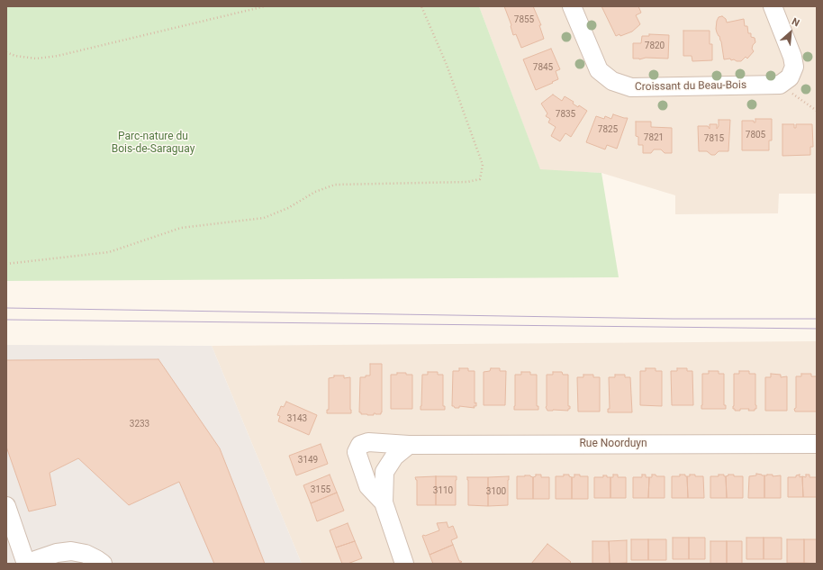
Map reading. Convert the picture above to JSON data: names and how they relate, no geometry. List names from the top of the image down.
{
  "streets": {
    "street": ["Croissant du Beau-Bois", "Rue Noorduyn"]
  },
  "parks": ["Parc-nature du Bois-de-Saraguay"],
  "house_numbers": [
    "7855",
    "7820",
    "7845",
    "7835",
    "7825",
    "7805",
    "7821",
    "7815",
    "3143",
    "3233",
    "3149",
    "3155",
    "3110",
    "3100"
  ],
  "north": "top right"
}
